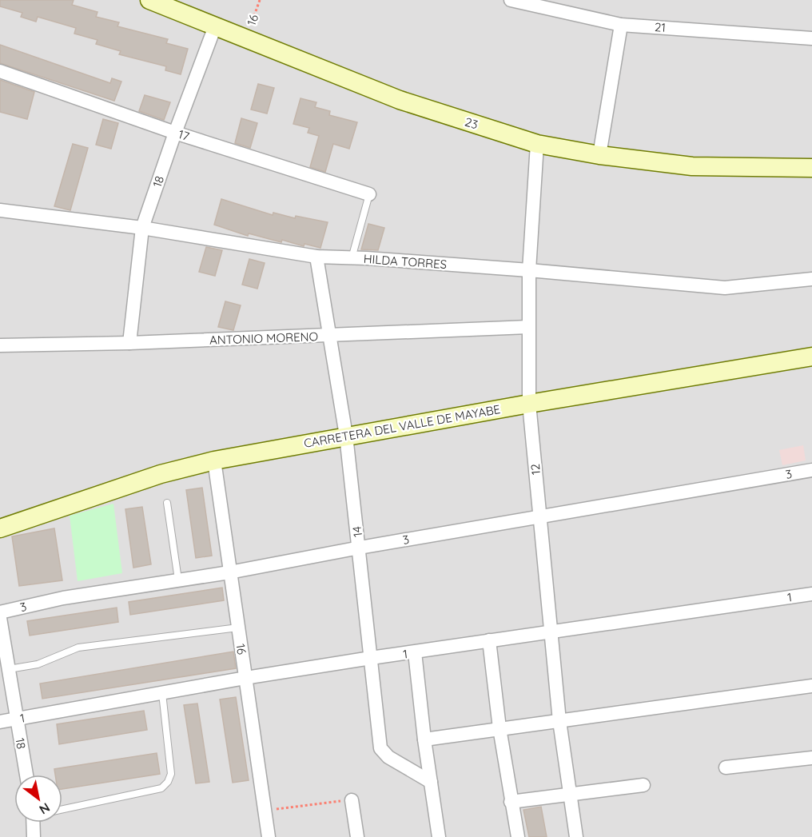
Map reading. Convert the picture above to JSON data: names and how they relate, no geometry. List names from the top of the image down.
{
  "streets": {
    "main road": ["23", "CARRETERA DEL VALLE DE MAYABE"],
    "street": [
      "16",
      "21",
      "17",
      "18",
      "HILDA TORRES",
      "ANTONIO MORENO",
      "12",
      "3",
      "14",
      "1"
    ]
  },
  "crossings": [
    ["16", "23"],
    ["16", "CARRETERA DEL VALLE DE MAYABE"],
    ["16", "3"],
    ["16", "1"],
    ["23", "18"],
    ["23", "12"],
    ["17", "18"],
    ["18", "HILDA TORRES"],
    ["18", "ANTONIO MORENO"],
    ["18", "1"],
    ["HILDA TORRES", "12"],
    ["HILDA TORRES", "14"],
    ["ANTONIO MORENO", "12"],
    ["ANTONIO MORENO", "14"],
    ["CARRETERA DEL VALLE DE MAYABE", "12"],
    ["CARRETERA DEL VALLE DE MAYABE", "14"],
    ["12", "3"],
    ["12", "1"],
    ["3", "14"],
    ["14", "1"]
  ],
  "north": "bottom right"
}
